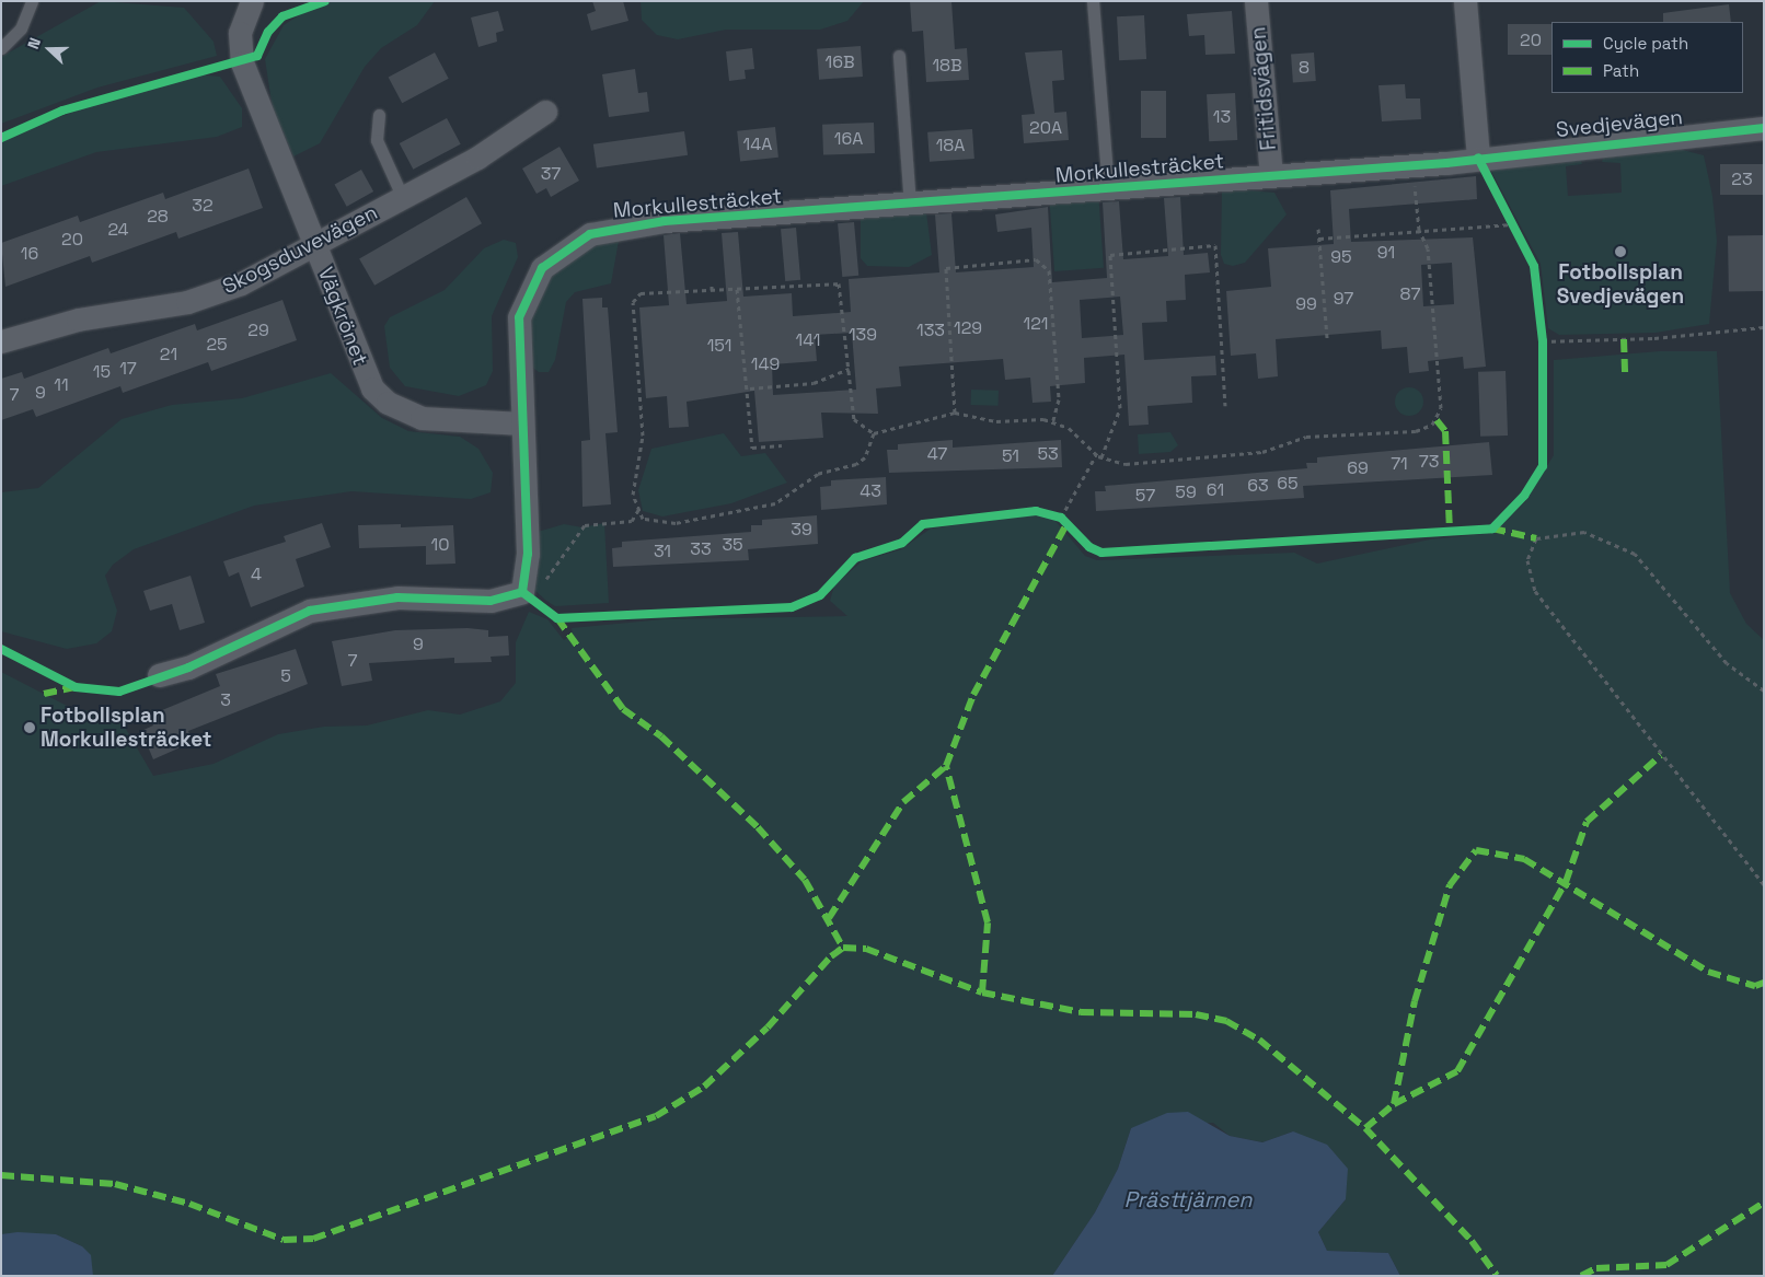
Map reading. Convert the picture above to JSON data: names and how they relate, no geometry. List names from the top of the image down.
{
  "streets": {
    "street": [
      "Fritidsvägen",
      "Svedjevägen",
      "Morkullesträcket",
      "Skogsduvevägen",
      "Vägkrönet"
    ]
  },
  "crossings": [
    ["Fritidsvägen", "Morkullesträcket"],
    ["Svedjevägen", "Morkullesträcket"],
    ["Morkullesträcket", "Vägkrönet"],
    ["Skogsduvevägen", "Vägkrönet"]
  ],
  "water": ["Prästtjärnen"],
  "places": ["Fotbollsplan Svedjevägen", "Fotbollsplan Morkullesträcket"],
  "house_numbers": [
    "20",
    "16B",
    "18B",
    "8",
    "13",
    "20A",
    "16A",
    "14A",
    "18A",
    "37",
    "23",
    "32",
    "28",
    "24",
    "20",
    "91",
    "16",
    "95",
    "87",
    "97",
    "99",
    "121",
    "129",
    "29",
    "133",
    "139",
    "141",
    "25",
    "151",
    "21",
    "149",
    "17",
    "15",
    "11",
    "9",
    "7",
    "47",
    "53",
    "51",
    "73",
    "71",
    "69",
    "65",
    "63",
    "61",
    "43",
    "59",
    "57",
    "39",
    "10",
    "35",
    "33",
    "31",
    "4",
    "9",
    "7",
    "5",
    "3"
  ],
  "legend": ["Cycle path", "Path"],
  "north": "left"
}
